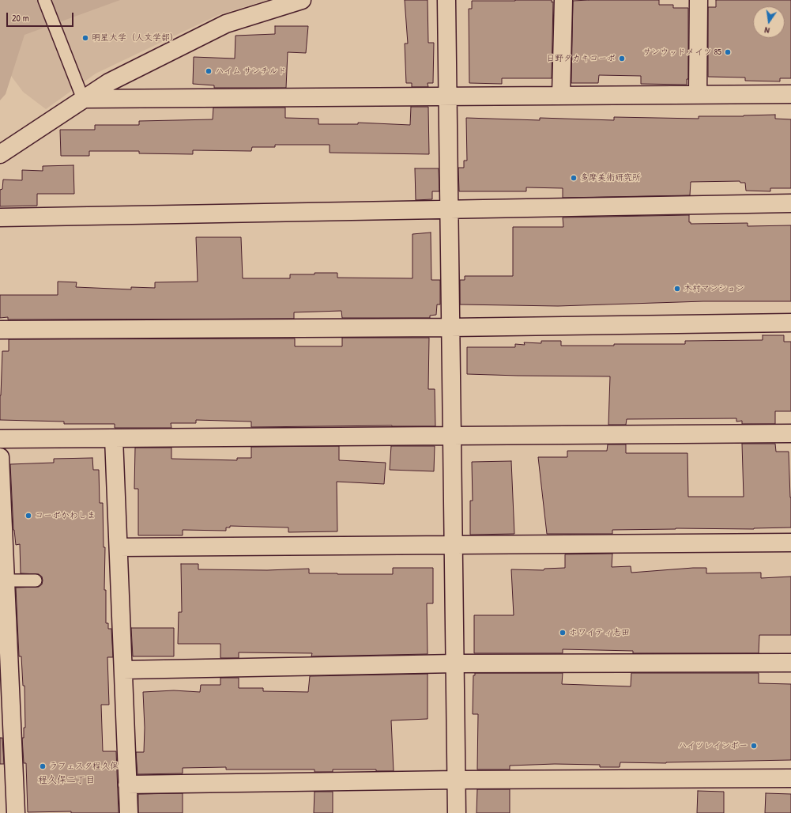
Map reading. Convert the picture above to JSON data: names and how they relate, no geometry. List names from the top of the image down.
{
  "districts": ["程久保二丁目"],
  "places": [
    "明星大学（人文学部）",
    "サンウッドメイツ 85",
    "日野タカキコーポ",
    "ハイム サンチルド",
    "多摩美術研究所",
    "木村マンション",
    "コーポかわしま",
    "ホワイティ志田",
    "ハイツレインボー",
    "ラフェスタ程久保"
  ],
  "scale_bar": "20 m",
  "north": "bottom"
}
